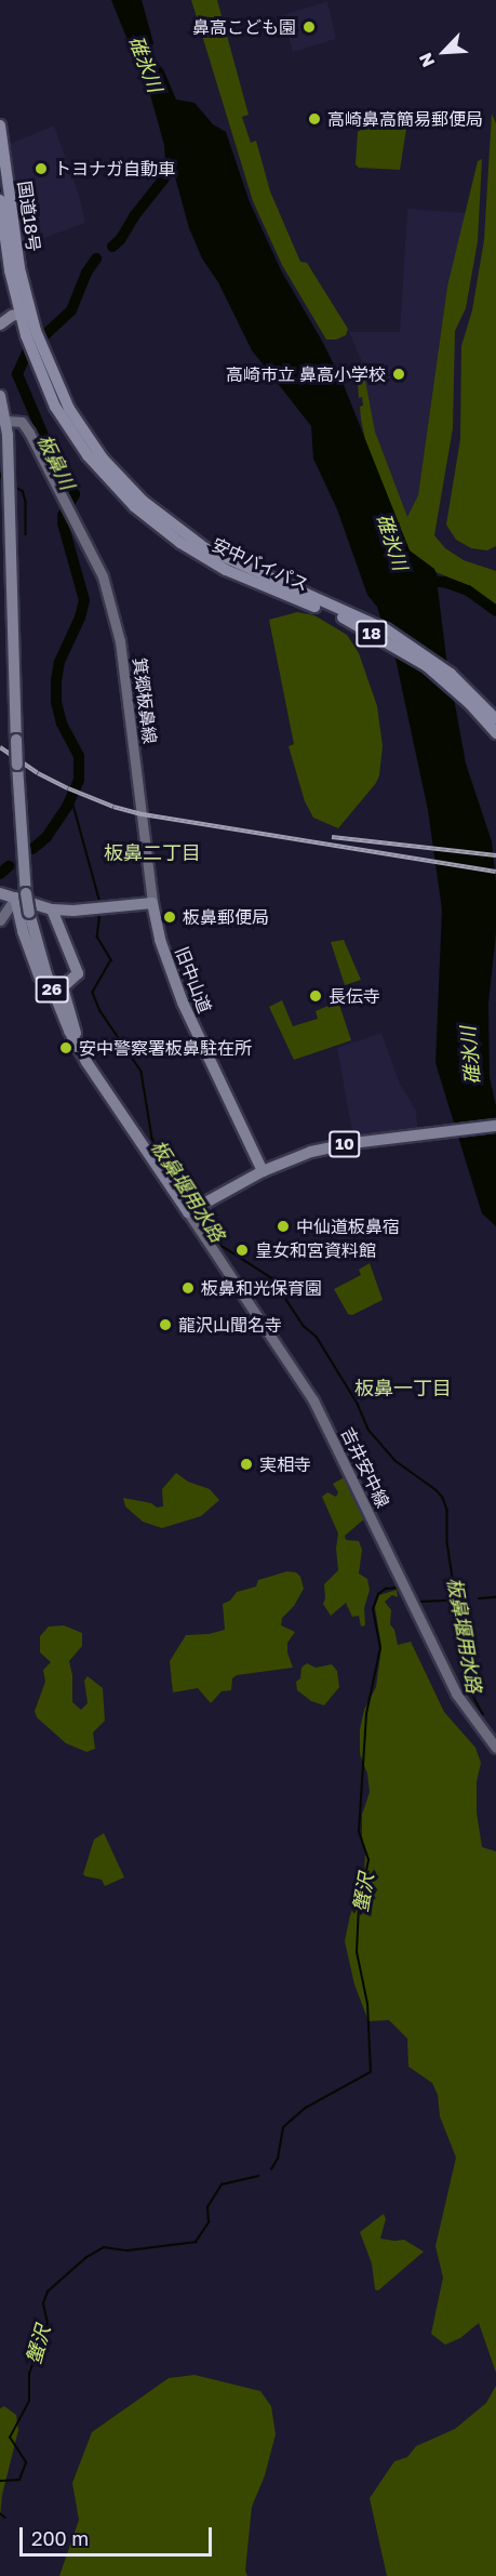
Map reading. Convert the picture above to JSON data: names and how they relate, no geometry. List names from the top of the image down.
{
  "streets": {
    "highway": ["国道18号", "安中バイパス", "18"],
    "main road": [
      "箕郷板鼻線",
      "旧中山道",
      "26",
      "10",
      "吉井安中線"
    ]
  },
  "crossings": [
    ["国道18号", "安中バイパス"],
    ["箕郷板鼻線", "旧中山道"],
    ["箕郷板鼻線", "26"],
    ["旧中山道", "10"],
    ["26", "吉井安中線"]
  ],
  "districts": ["板鼻二丁目", "板鼻一丁目"],
  "water": [
    "碓氷川",
    "板鼻川",
    "板鼻堰用水路",
    "蟹沢"
  ],
  "places": [
    "鼻高こども園",
    "高崎鼻高簡易郵便局",
    "トヨナガ自動車",
    "高崎市立 鼻高小学校",
    "板鼻郵便局",
    "長伝寺",
    "安中警察署板鼻駐在所",
    "中仙道板鼻宿",
    "皇女和宮資料館",
    "板鼻和光保育園",
    "龍沢山聞名寺",
    "実相寺"
  ],
  "scale_bar": "200 m",
  "north": "bottom left"
}
